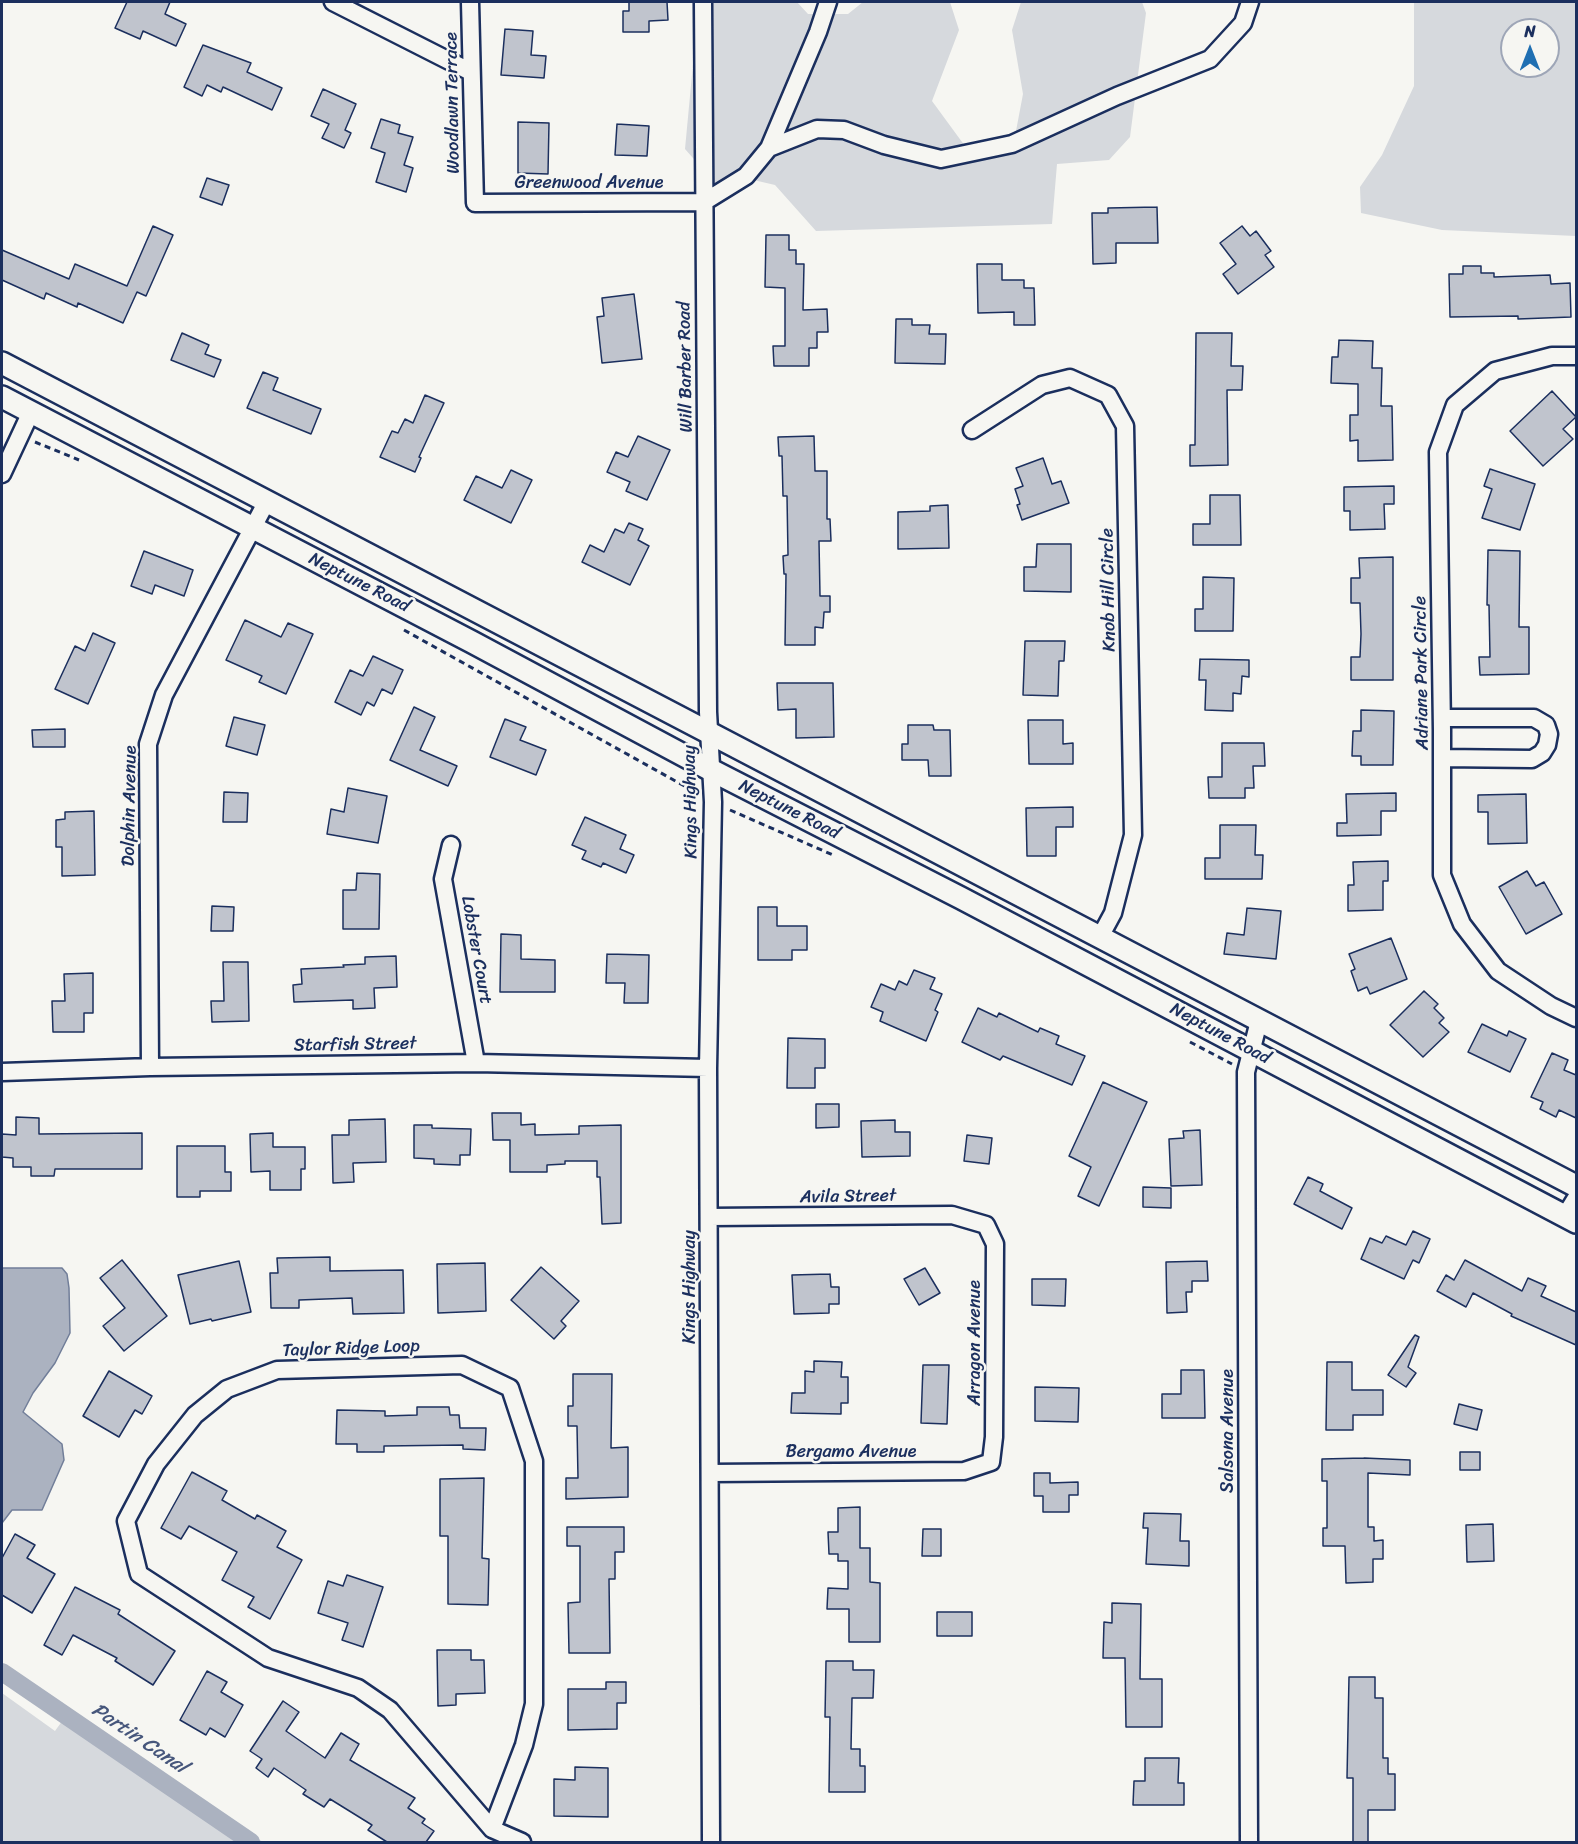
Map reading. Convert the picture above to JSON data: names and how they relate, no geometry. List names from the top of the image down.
{
  "streets": {
    "main road": ["Neptune Road"],
    "street": [
      "Woodlawn Terrace",
      "Greenwood Avenue",
      "Will Barber Road",
      "Knob Hill Circle",
      "Adriane Park Circle",
      "Kings Highway",
      "Dolphin Avenue",
      "Lobster Court",
      "Starfish Street",
      "Avila Street",
      "Arragon Avenue",
      "Taylor Ridge Loop",
      "Salsona Avenue",
      "Bergamo Avenue"
    ]
  },
  "crossings": [
    ["Woodlawn Terrace", "Greenwood Avenue"],
    ["Greenwood Avenue", "Will Barber Road"],
    ["Will Barber Road", "Neptune Road"],
    ["Will Barber Road", "Kings Highway"],
    ["Neptune Road", "Knob Hill Circle"],
    ["Neptune Road", "Kings Highway"],
    ["Neptune Road", "Dolphin Avenue"],
    ["Neptune Road", "Salsona Avenue"],
    ["Kings Highway", "Starfish Street"],
    ["Kings Highway", "Avila Street"],
    ["Kings Highway", "Bergamo Avenue"],
    ["Dolphin Avenue", "Starfish Street"],
    ["Lobster Court", "Starfish Street"],
    ["Avila Street", "Arragon Avenue"],
    ["Arragon Avenue", "Bergamo Avenue"]
  ],
  "water": ["Partin Canal"],
  "north": "top"
}
